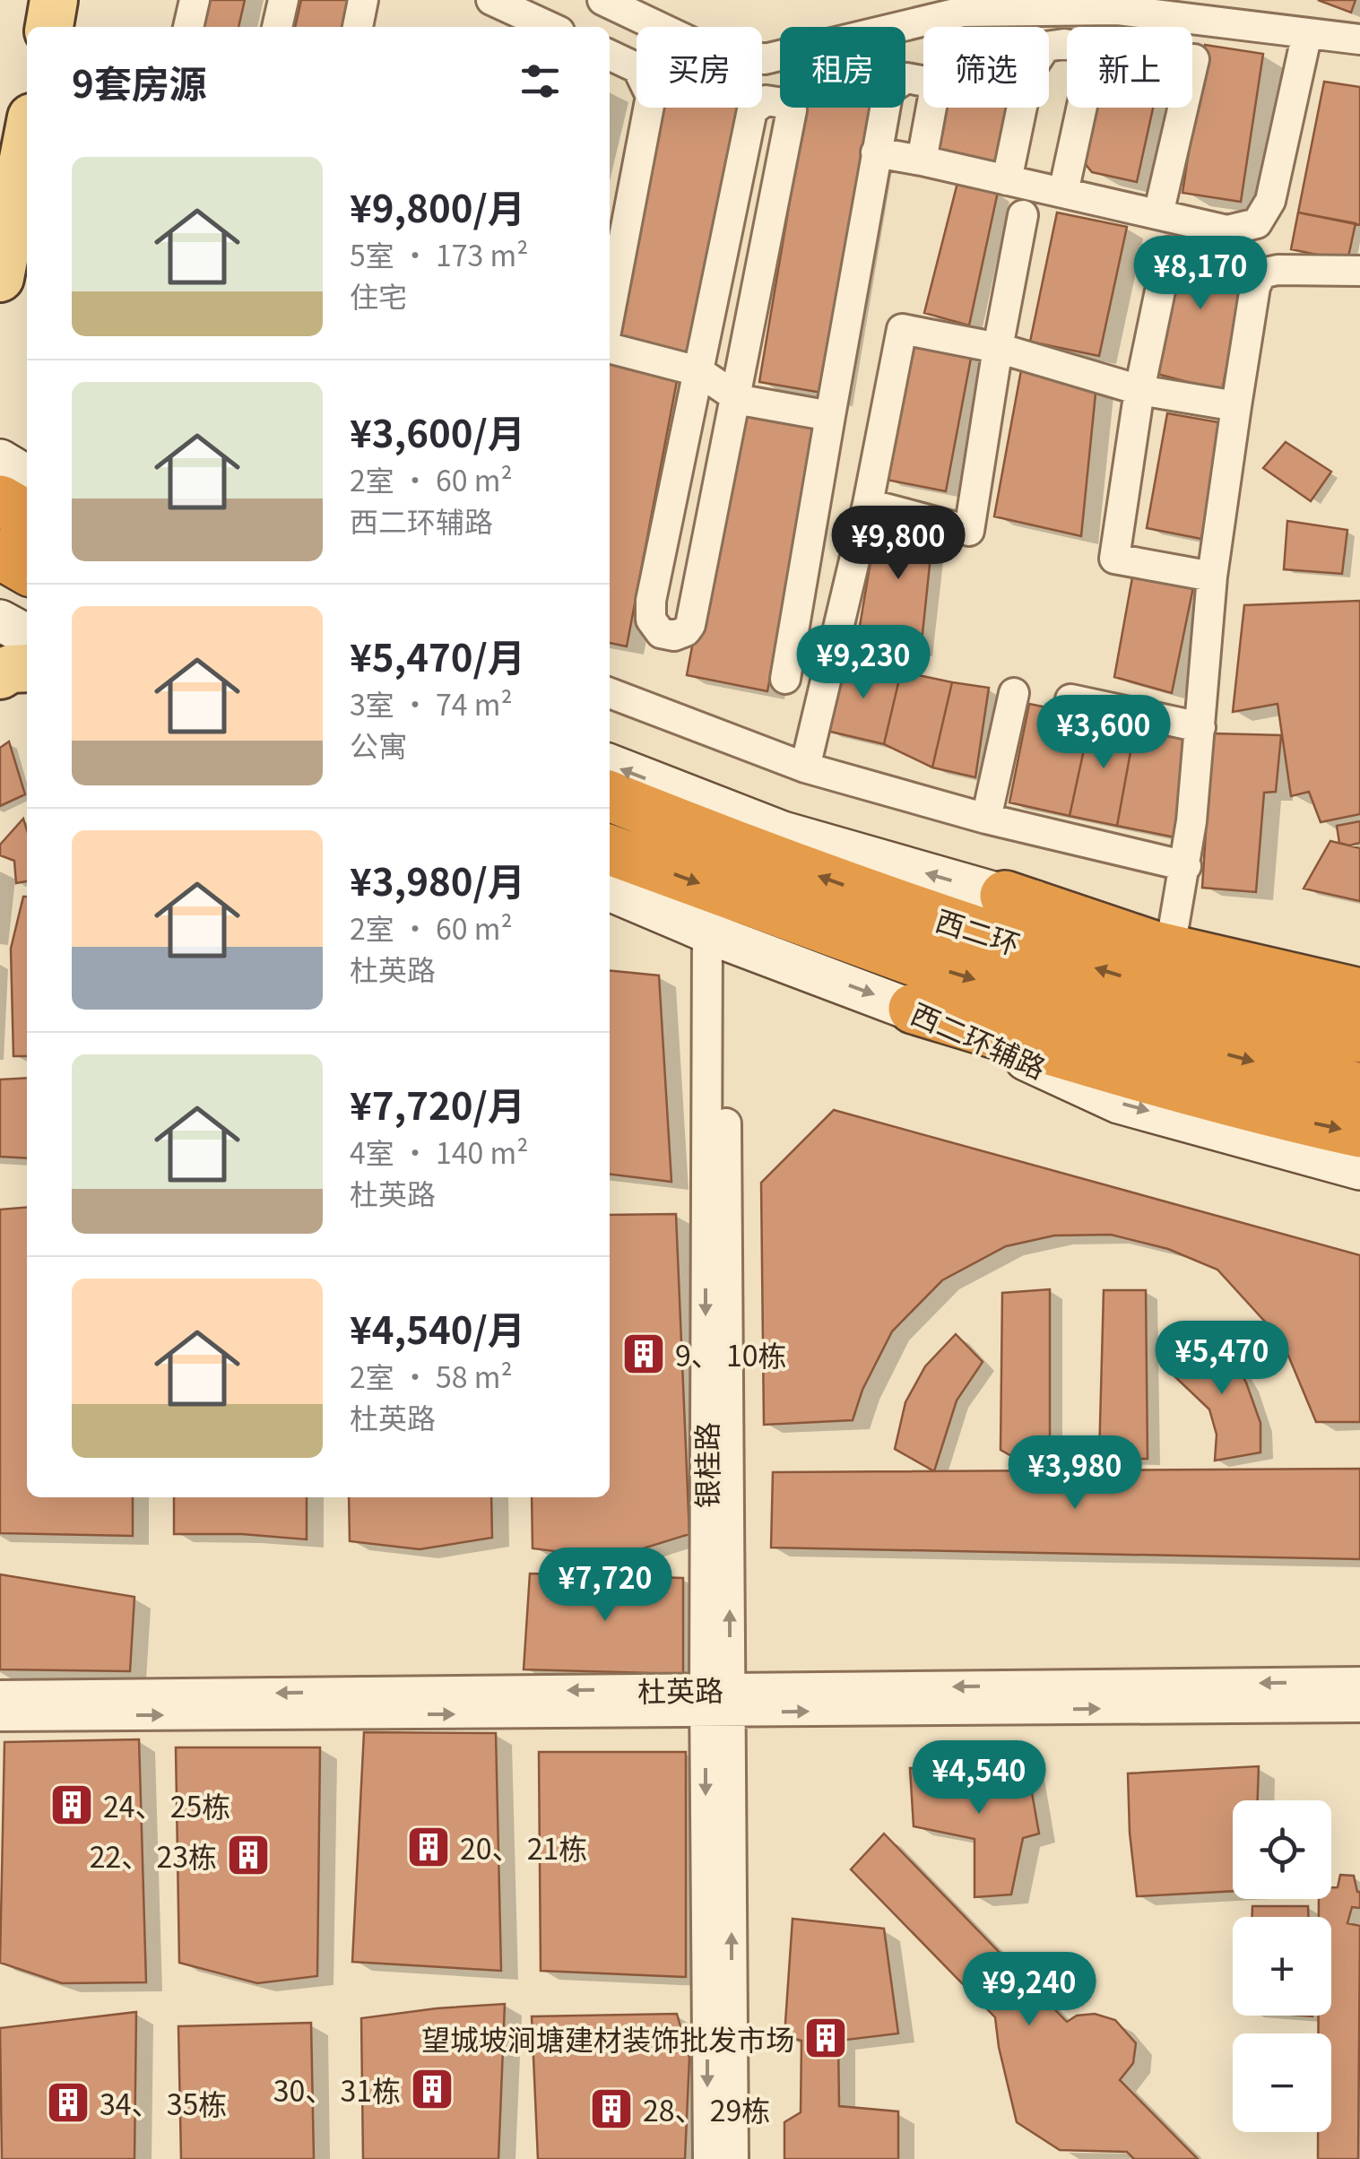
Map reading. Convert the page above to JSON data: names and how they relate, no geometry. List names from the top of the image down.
{
  "streets": {
    "highway": ["西二环"],
    "street": ["西二环辅路", "银桂路", "杜英路"]
  },
  "crossings": [
    ["西二环辅路", "银桂路"],
    ["银桂路", "杜英路"]
  ],
  "places": {
    "building": [
      "9、 10栋",
      "24、 25栋",
      "20、 21栋",
      "22、 23栋",
      "望城坡涧塘建材装饰批发市场",
      "30、 31栋",
      "34、 35栋",
      "28、 29栋"
    ]
  },
  "page": {
    "chip": [
      "买房",
      "租房",
      "筛选",
      "新上"
    ],
    "heading": "9套房源",
    "list": [
      {
        "name": "¥9,800/月",
        "note": "5室 · 173 m² · 住宅"
      },
      {
        "name": "¥3,600/月",
        "note": "2室 · 60 m² · 西二环辅路"
      },
      {
        "name": "¥5,470/月",
        "note": "3室 · 74 m² · 公寓"
      },
      {
        "name": "¥3,980/月",
        "note": "2室 · 60 m² · 杜英路"
      },
      {
        "name": "¥7,720/月",
        "note": "4室 · 140 m² · 杜英路"
      },
      {
        "name": "¥4,540/月",
        "note": "2室 · 58 m² · 杜英路"
      }
    ],
    "price": [
      "¥8,170",
      "¥9,800",
      "¥9,230",
      "¥3,600",
      "¥5,470",
      "¥3,980",
      "¥7,720",
      "¥4,540",
      "¥9,240"
    ],
    "map_buttons": ["+", "−"]
  }
}
